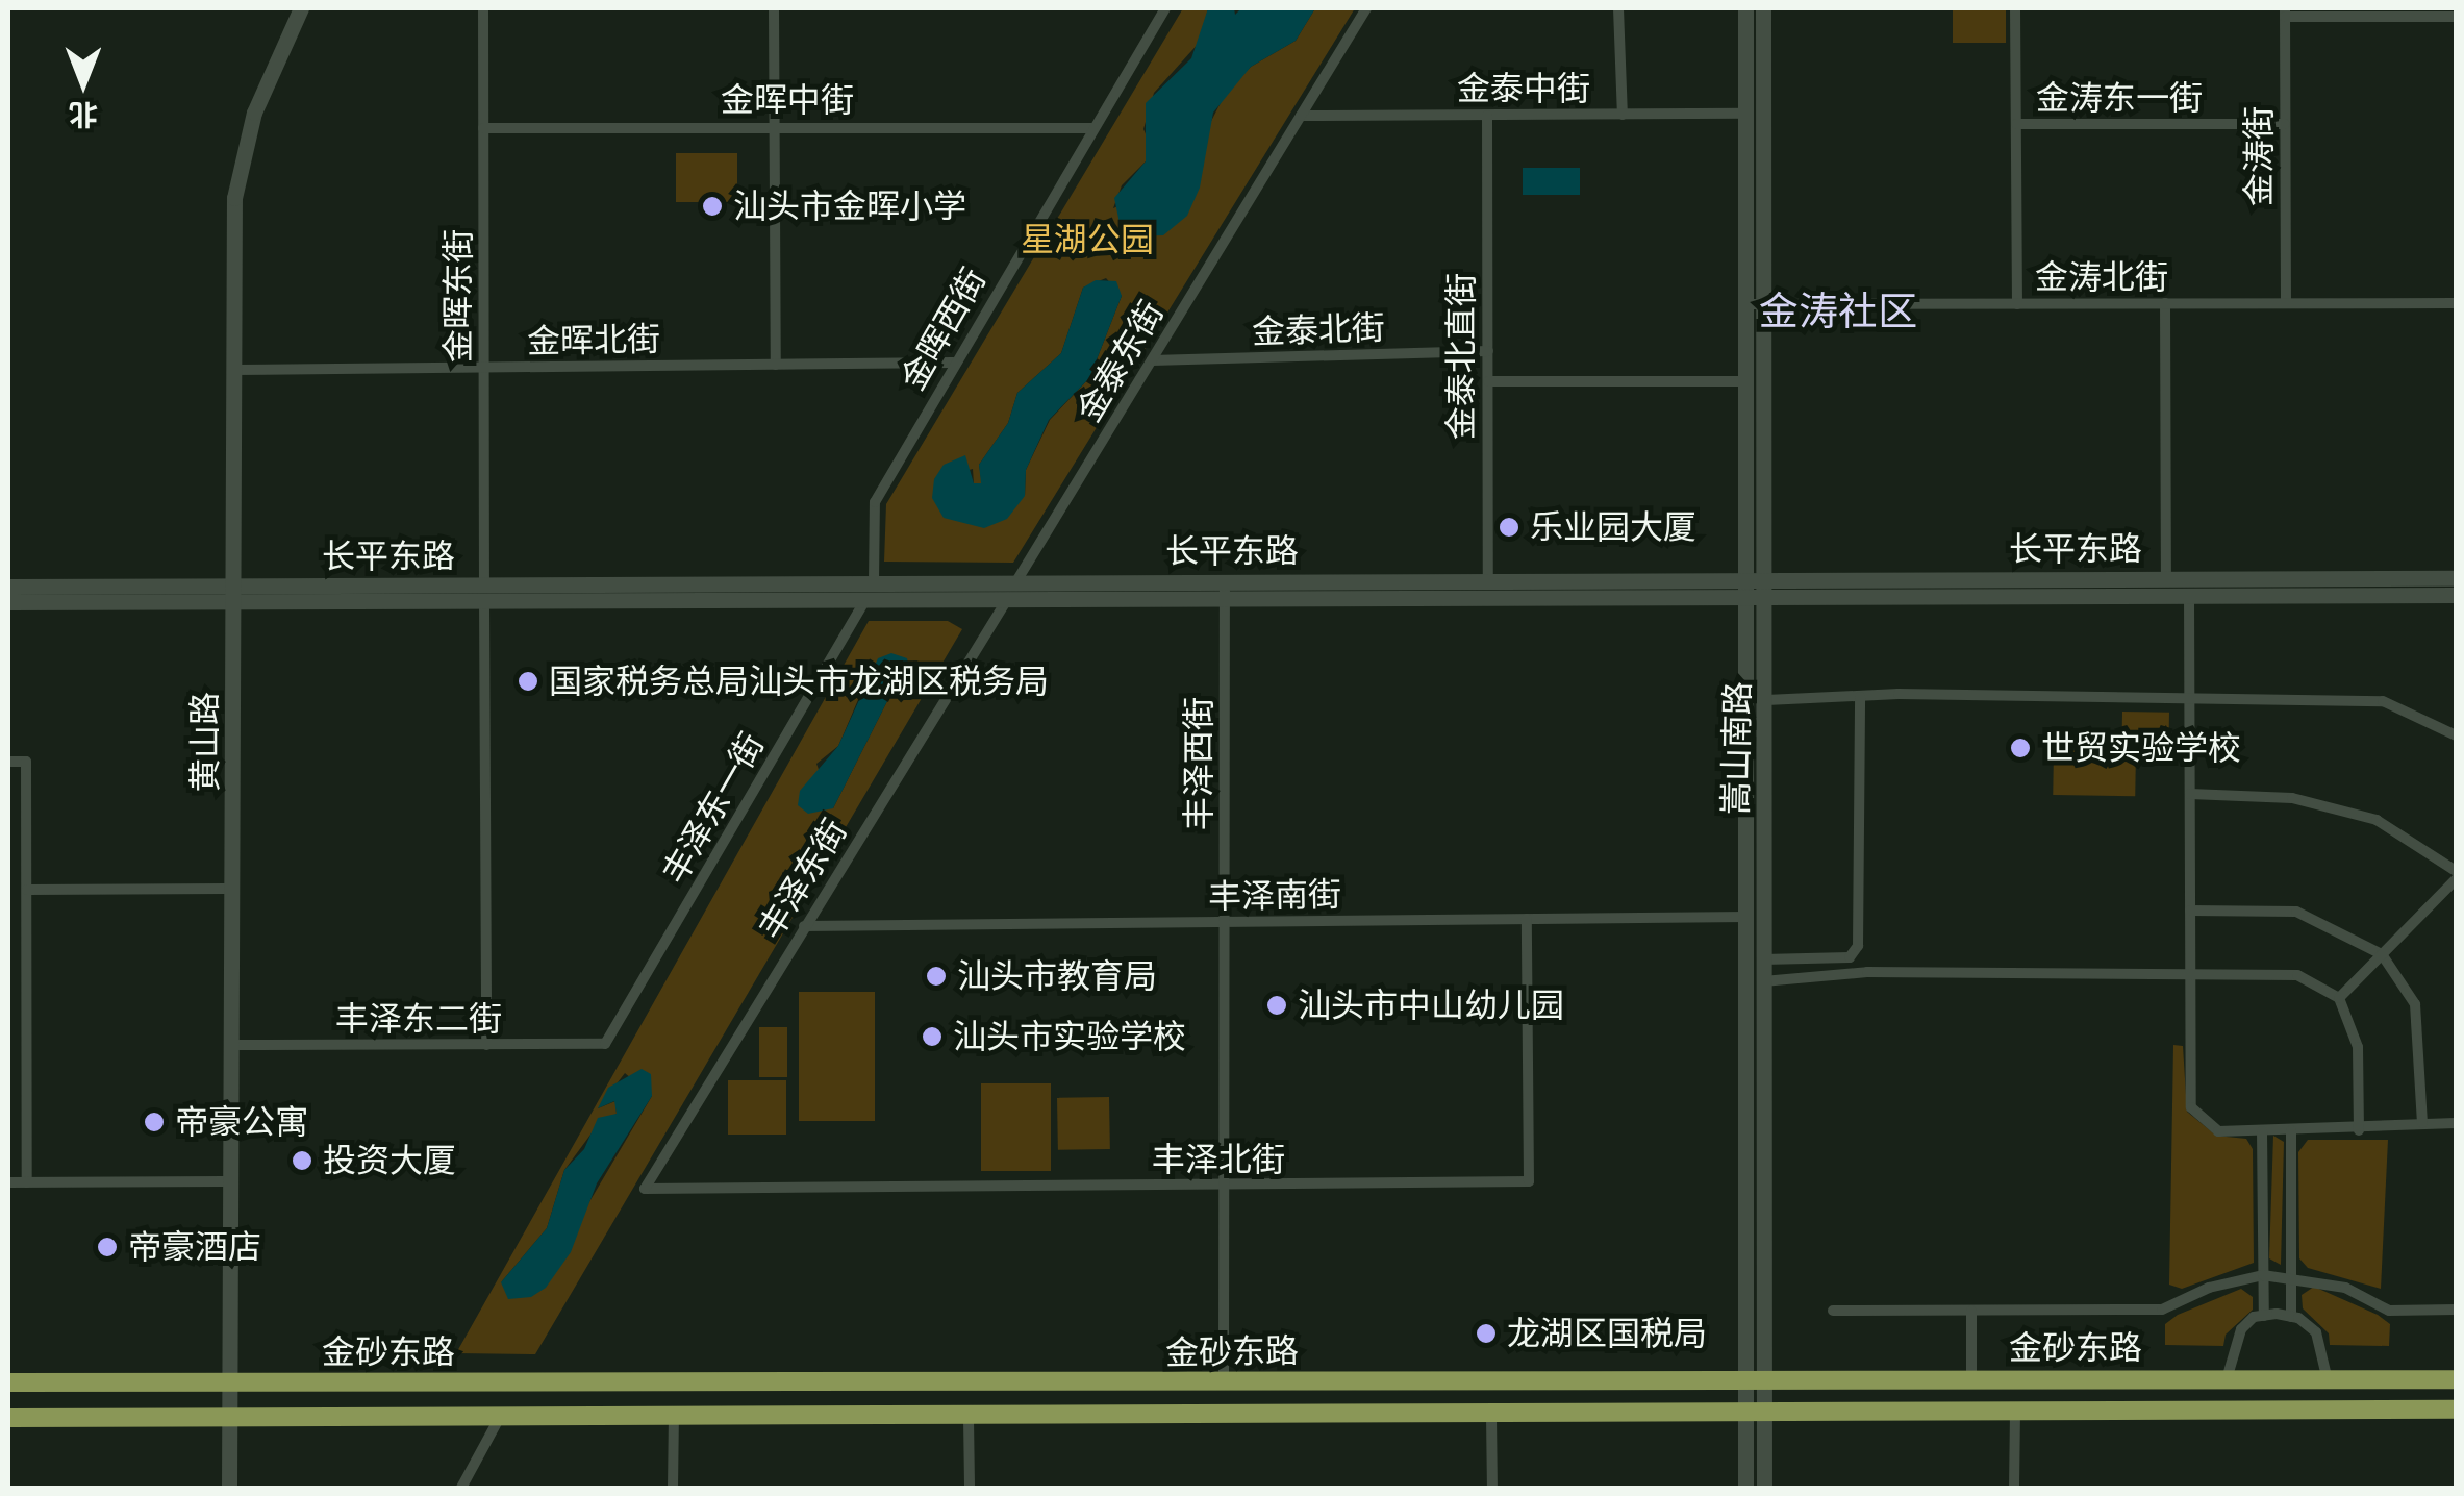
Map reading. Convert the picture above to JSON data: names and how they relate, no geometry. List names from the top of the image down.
{
  "streets": {
    "main road": ["金砂东路"],
    "street": [
      "金泰中街",
      "金涛东一街",
      "金晖中街",
      "金涛街",
      "金涛北街",
      "金晖东街",
      "金晖西街",
      "金泰北街",
      "金晖北街",
      "金泰北直街",
      "金泰东街",
      "长平东路",
      "黄山路",
      "嵩山南路",
      "丰泽西街",
      "丰泽东一街",
      "丰泽东街",
      "丰泽南街",
      "丰泽东二街",
      "丰泽北街"
    ]
  },
  "crossings": [
    ["金泰中街", "金泰北直街"],
    ["金泰中街", "金泰东街"],
    ["金泰中街", "嵩山南路"],
    ["金涛东一街", "金涛街"],
    ["金晖中街", "金晖东街"],
    ["金晖中街", "金晖西街"],
    ["金涛街", "金涛北街"],
    ["金涛北街", "嵩山南路"],
    ["金晖东街", "金晖北街"],
    ["金晖东街", "长平东路"],
    ["金晖东街", "丰泽东二街"],
    ["金晖西街", "金晖北街"],
    ["金晖西街", "长平东路"],
    ["金泰北街", "金泰北直街"],
    ["金泰北街", "金泰东街"],
    ["金晖北街", "黄山路"],
    ["金泰北直街", "长平东路"],
    ["金泰东街", "长平东路"],
    ["长平东路", "黄山路"],
    ["长平东路", "嵩山南路"],
    ["长平东路", "丰泽西街"],
    ["长平东路", "丰泽东一街"],
    ["长平东路", "丰泽东街"],
    ["黄山路", "丰泽东二街"],
    ["黄山路", "金砂东路"],
    ["嵩山南路", "丰泽南街"],
    ["嵩山南路", "金砂东路"],
    ["丰泽西街", "丰泽南街"],
    ["丰泽西街", "丰泽北街"],
    ["丰泽西街", "金砂东路"],
    ["丰泽东一街", "丰泽东二街"],
    ["丰泽东街", "丰泽南街"],
    ["丰泽东街", "丰泽北街"],
    ["丰泽南街", "丰泽北街"]
  ],
  "districts": ["金涛社区"],
  "parks": ["星湖公园"],
  "places": [
    "汕头市金晖小学",
    "乐业园大厦",
    "国家税务总局汕头市龙湖区税务局",
    "世贸实验学校",
    "汕头市教育局",
    "汕头市中山幼儿园",
    "汕头市实验学校",
    "帝豪公寓",
    "投资大厦",
    "帝豪酒店",
    "龙湖区国税局"
  ],
  "north": "bottom"
}
